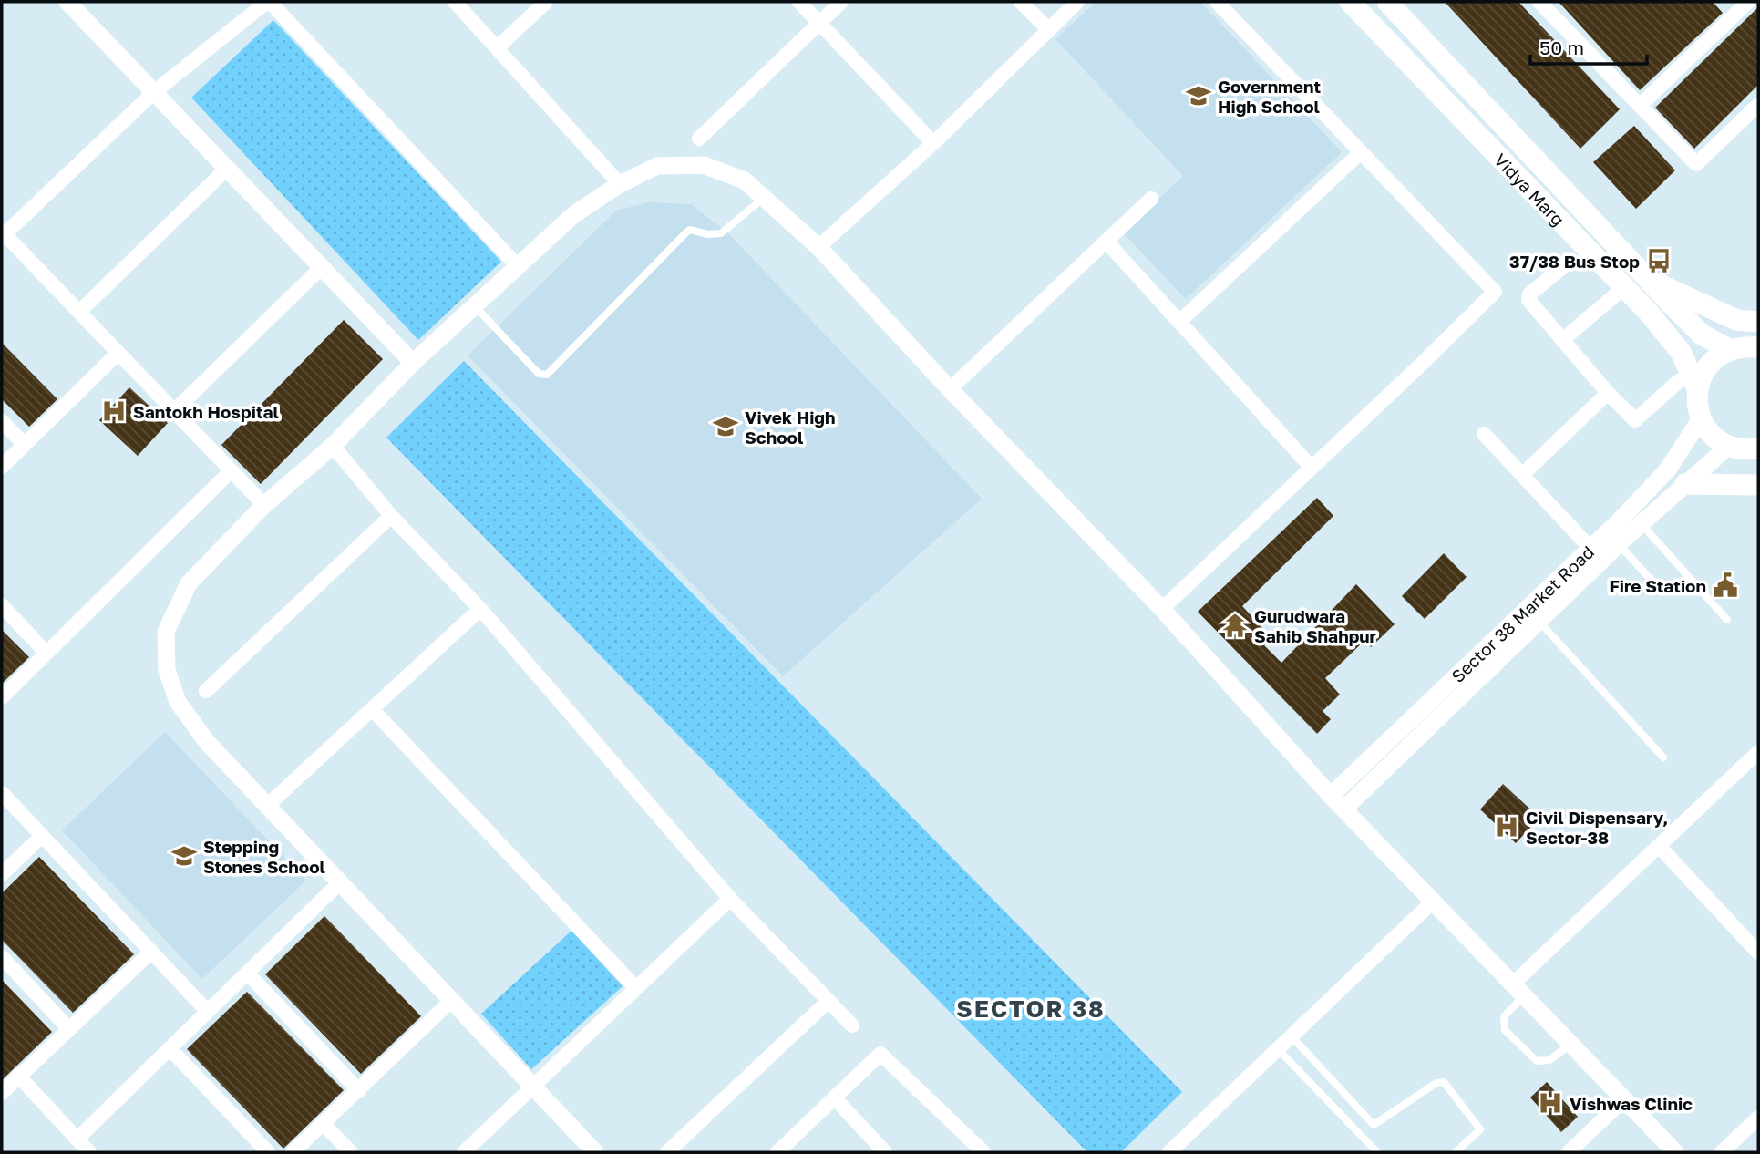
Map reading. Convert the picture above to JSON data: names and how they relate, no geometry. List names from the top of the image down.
{
  "streets": {
    "main road": ["Vidya Marg"],
    "street": ["Sector 38 Market Road"]
  },
  "crossings": [
    ["Vidya Marg", "Sector 38 Market Road"]
  ],
  "districts": ["SECTOR 38"],
  "places": {
    "school or university": ["Government High School", "Vivek High School", "Stepping Stones School"],
    "bus stop": ["37/38 Bus Stop"],
    "hospital": ["Santokh Hospital", "Civil Dispensary, Sector-38", "Vishwas Clinic"],
    "public building": ["Fire Station"],
    "temple": ["Gurudwara Sahib Shahpur"]
  },
  "scale_bar": "50 m"
}
